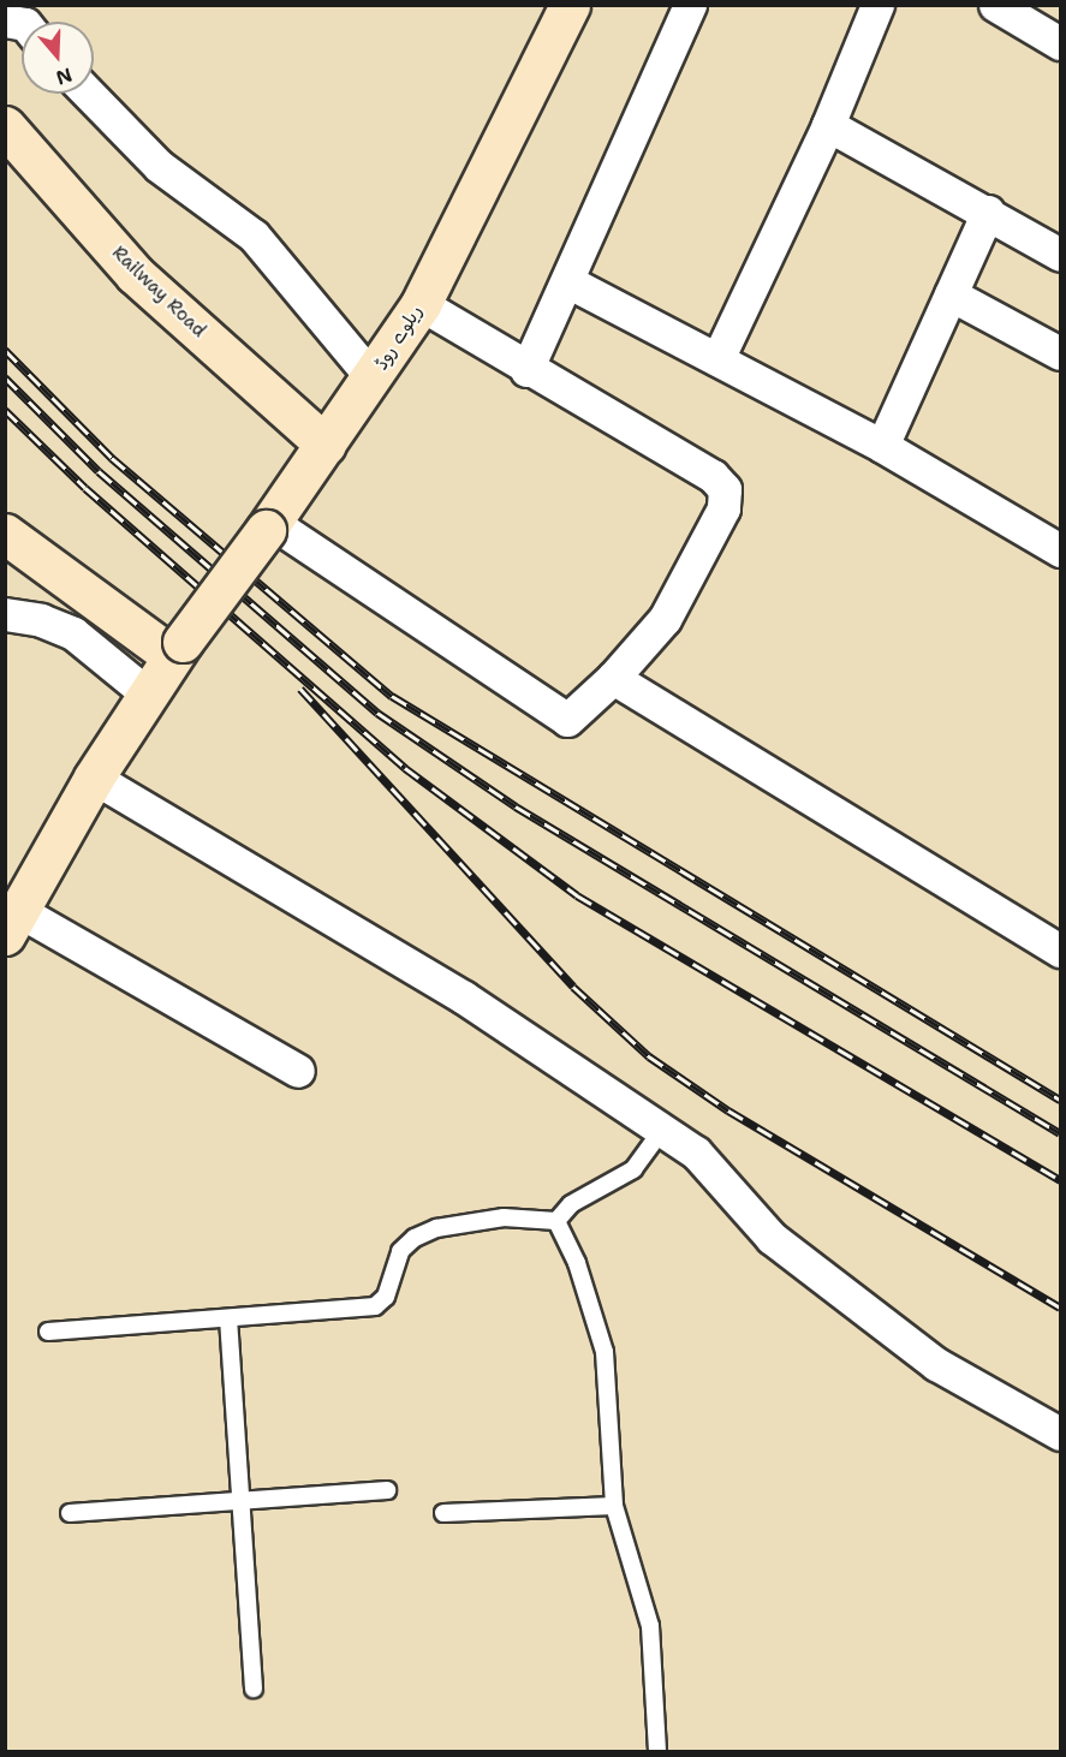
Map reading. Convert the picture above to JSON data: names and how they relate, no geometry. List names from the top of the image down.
{
  "streets": {
    "main road": ["Railway Road", "ریلوے روڈ"]
  },
  "crossings": [
    ["Railway Road", "ریلوے روڈ"]
  ],
  "north": "bottom"
}
